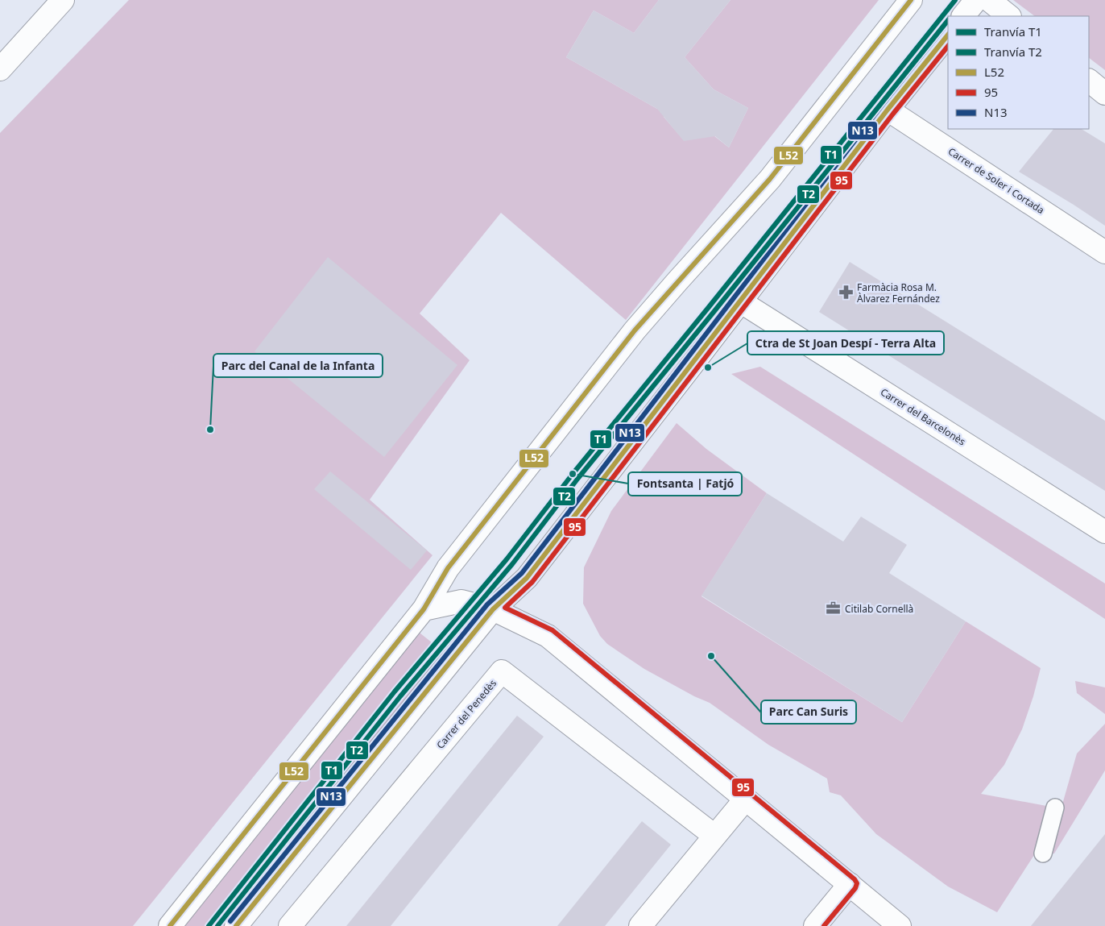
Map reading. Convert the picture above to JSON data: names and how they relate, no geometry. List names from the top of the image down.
{
  "streets": {
    "street": ["Carrer de Soler i Cortada", "Carrer del Barcelonès", "Carrer del Penedès"]
  },
  "places": {
    "pharmacy": ["Farmàcia Rosa M. Àlvarez Fernández"],
    "other": [
      "Ctra de St Joan Despí - Terra Alta",
      "Parc del Canal de la Infanta",
      "Fontsanta | Fatjó",
      "Parc Can Suris"
    ],
    "office": ["Citilab Cornellà"]
  },
  "lines": [
    "tram line T1",
    "transit line L52",
    "tram line T2",
    "transit line N13",
    "transit line 95"
  ],
  "legend": [
    "Tranvía T1",
    "Tranvía T2",
    "L52",
    "95",
    "N13"
  ]
}
